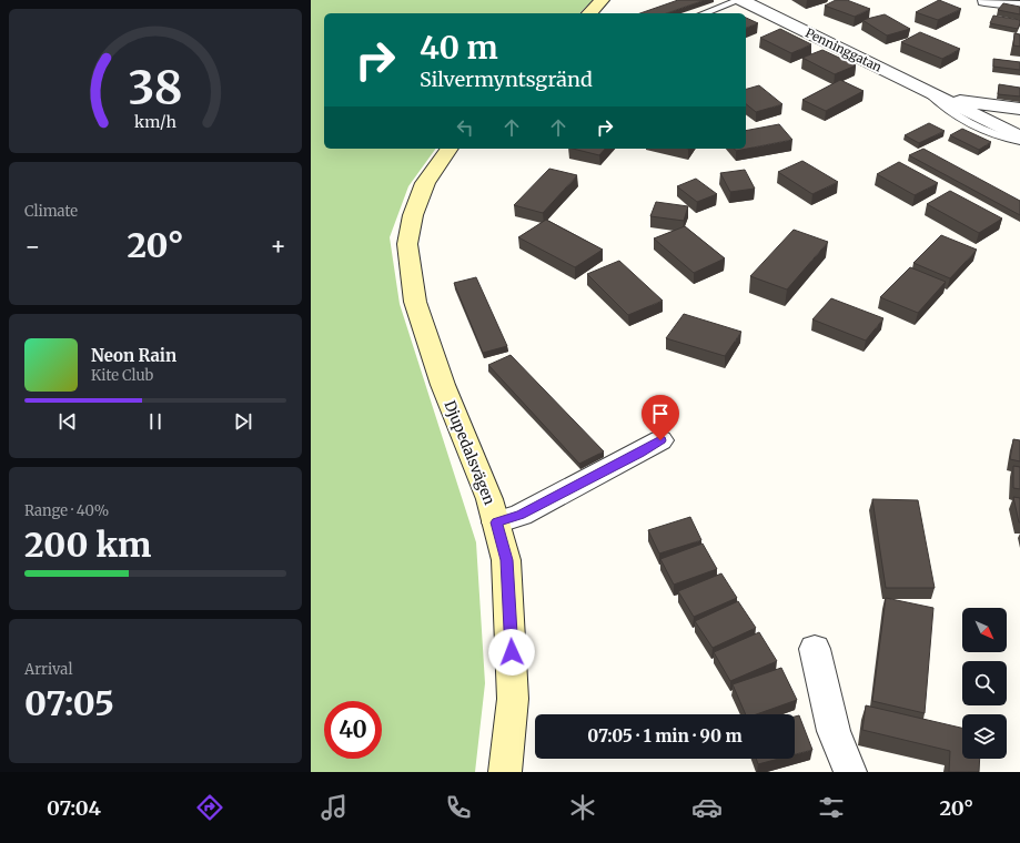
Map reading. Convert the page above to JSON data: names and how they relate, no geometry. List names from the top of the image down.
{
  "streets": {
    "street": ["Penninggatan", "Djupedalsvägen"]
  },
  "north": "bottom right",
  "page": {
    "turn": ["40 m", "Silvermyntsgränd"],
    "tile": [
      "Climate",
      ["Range · 40%", "200 km"],
      ["Arrival", "07:05"]
    ],
    "heat": ["−", "20°", "+"],
    "song": ["Neon Rain", "Kite Club"],
    "limit": "40",
    "trip": "07:05 · 1 min · 90 m",
    "tabs": ["07:04", "20°"],
    "gauge": ["38", "km/h"]
  }
}
